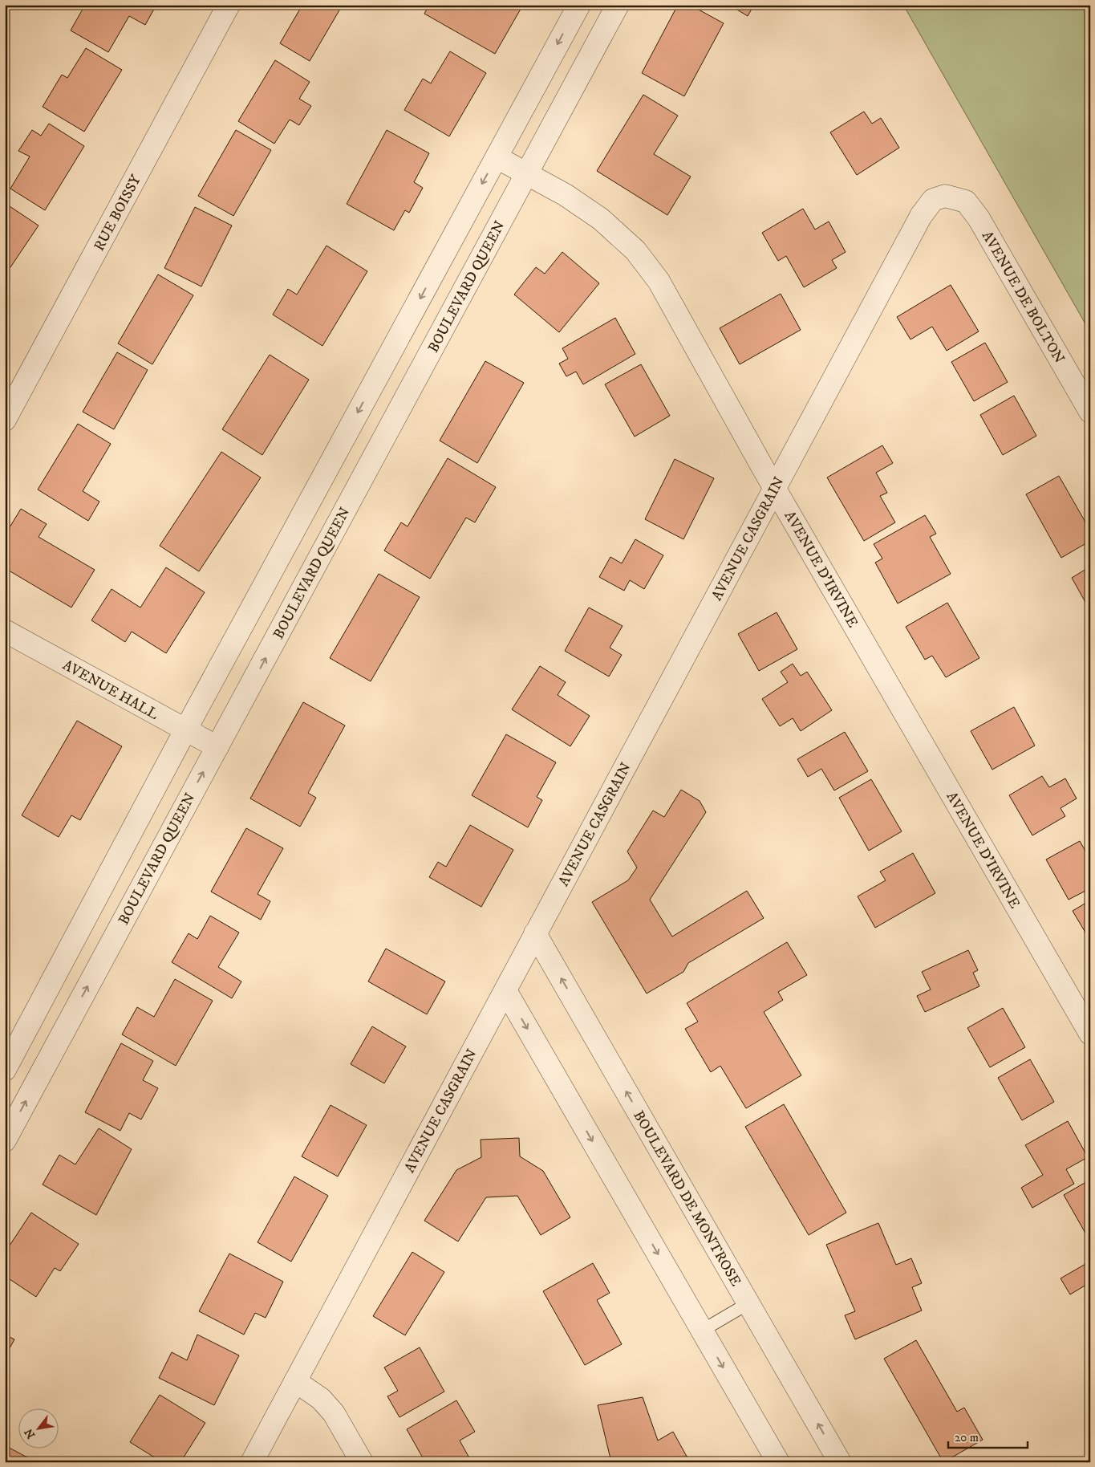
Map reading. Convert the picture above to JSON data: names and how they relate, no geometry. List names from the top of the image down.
{
  "streets": {
    "street": [
      "RUE BOISSY",
      "BOULEVARD QUEEN",
      "AVENUE DE BOLTON",
      "AVENUE CASGRAIN",
      "AVENUE D'IRVINE",
      "AVENUE HALL",
      "BOULEVARD DE MONTROSE"
    ]
  },
  "crossings": [
    ["BOULEVARD QUEEN", "AVENUE D'IRVINE"],
    ["BOULEVARD QUEEN", "AVENUE HALL"],
    ["AVENUE DE BOLTON", "AVENUE CASGRAIN"],
    ["AVENUE CASGRAIN", "AVENUE D'IRVINE"],
    ["AVENUE CASGRAIN", "BOULEVARD DE MONTROSE"]
  ],
  "scale_bar": "20 m",
  "north": "bottom left"
}
